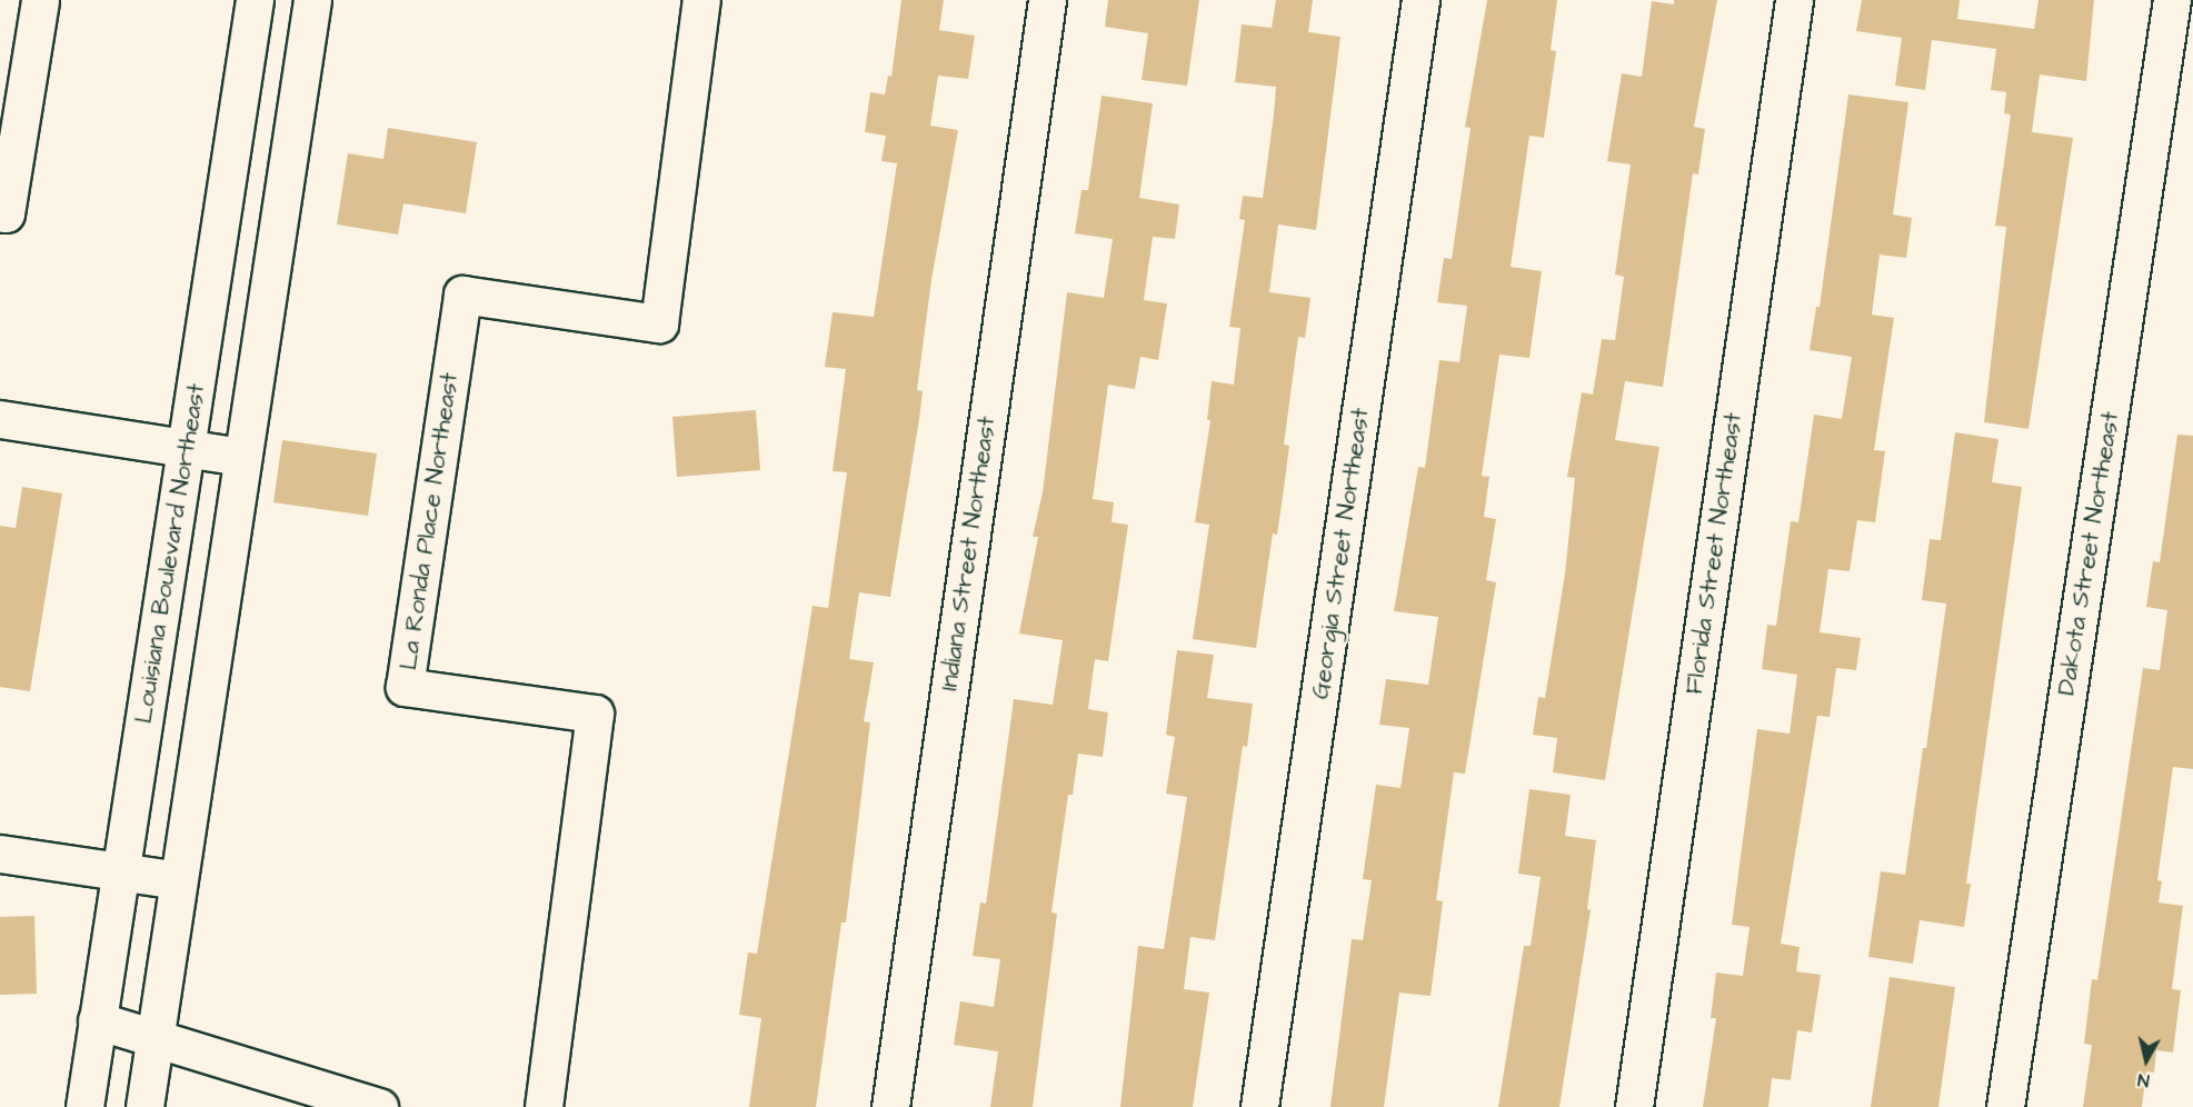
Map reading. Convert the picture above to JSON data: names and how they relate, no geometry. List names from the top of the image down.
{
  "streets": {
    "street": [
      "La Ronda Place Northeast",
      "Louisiana Boulevard Northeast",
      "Indiana Street Northeast",
      "Georgia Street Northeast",
      "Florida Street Northeast",
      "Dakota Street Northeast"
    ]
  },
  "north": "bottom"
}
